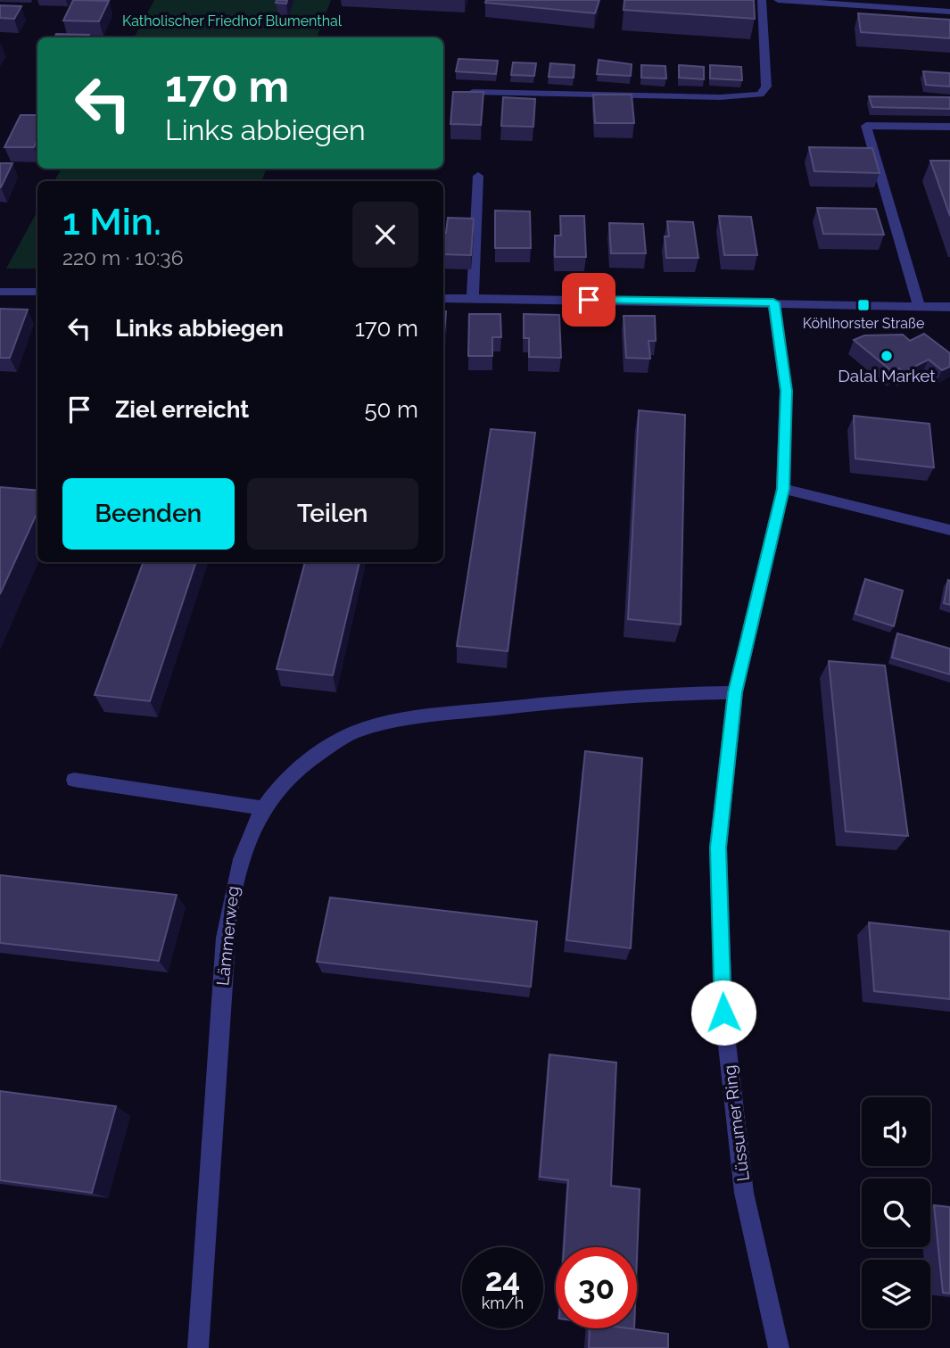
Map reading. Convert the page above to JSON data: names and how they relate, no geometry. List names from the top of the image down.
{
  "streets": {
    "street": ["Lämmerweg", "Lüssumer Ring"]
  },
  "crossings": [
    ["Lämmerweg", "Lüssumer Ring"]
  ],
  "parks": ["Katholischer Friedhof Blumenthal"],
  "places": {
    "transit": ["Köhlhorster Straße"],
    "other": ["Dalal Market"]
  },
  "page": {
    "turn": ["170 m", "Links abbiegen"],
    "heading": ["1 Min.", "220 m · 10:36"],
    "list": [
      {
        "name": "Links abbiegen",
        "value": "170 m"
      },
      {
        "name": "Ziel erreicht",
        "value": "50 m"
      }
    ],
    "buttons": ["Beenden", "Teilen"],
    "speed": "24 km/h",
    "limit": "30"
  }
}
